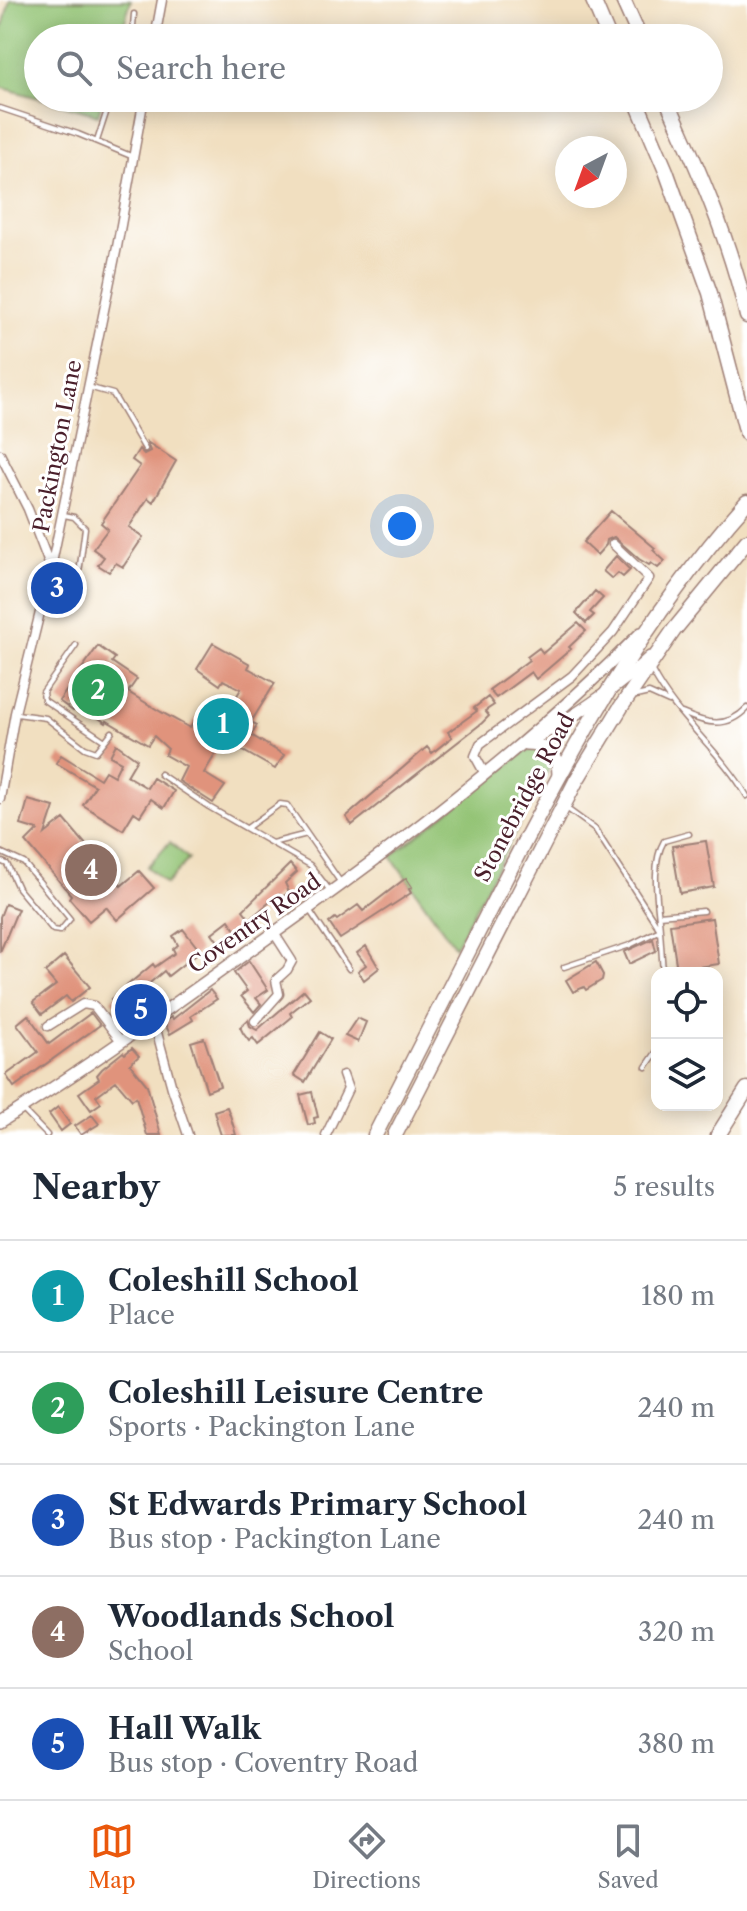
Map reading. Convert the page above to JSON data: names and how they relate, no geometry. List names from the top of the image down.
{
  "streets": {
    "highway": ["Stonebridge Road"],
    "main road": ["Coventry Road"],
    "street": ["Packington Lane"]
  },
  "north": "bottom left",
  "page": {
    "search": "Search here",
    "pins": [
      "3",
      "2",
      "1",
      "4",
      "5"
    ],
    "heading": ["Nearby", "5 results"],
    "list": [
      {
        "mark": "1",
        "name": "Coleshill School",
        "note": "Place",
        "value": "180 m"
      },
      {
        "mark": "2",
        "name": "Coleshill Leisure Centre",
        "note": "Sports · Packington Lane",
        "value": "240 m"
      },
      {
        "mark": "3",
        "name": "St Edwards Primary School",
        "note": "Bus stop · Packington Lane",
        "value": "240 m"
      },
      {
        "mark": "4",
        "name": "Woodlands School",
        "note": "School",
        "value": "320 m"
      },
      {
        "mark": "5",
        "name": "Hall Walk",
        "note": "Bus stop · Coventry Road",
        "value": "380 m"
      }
    ],
    "nav": ["Map", "Directions", "Saved"]
  }
}
